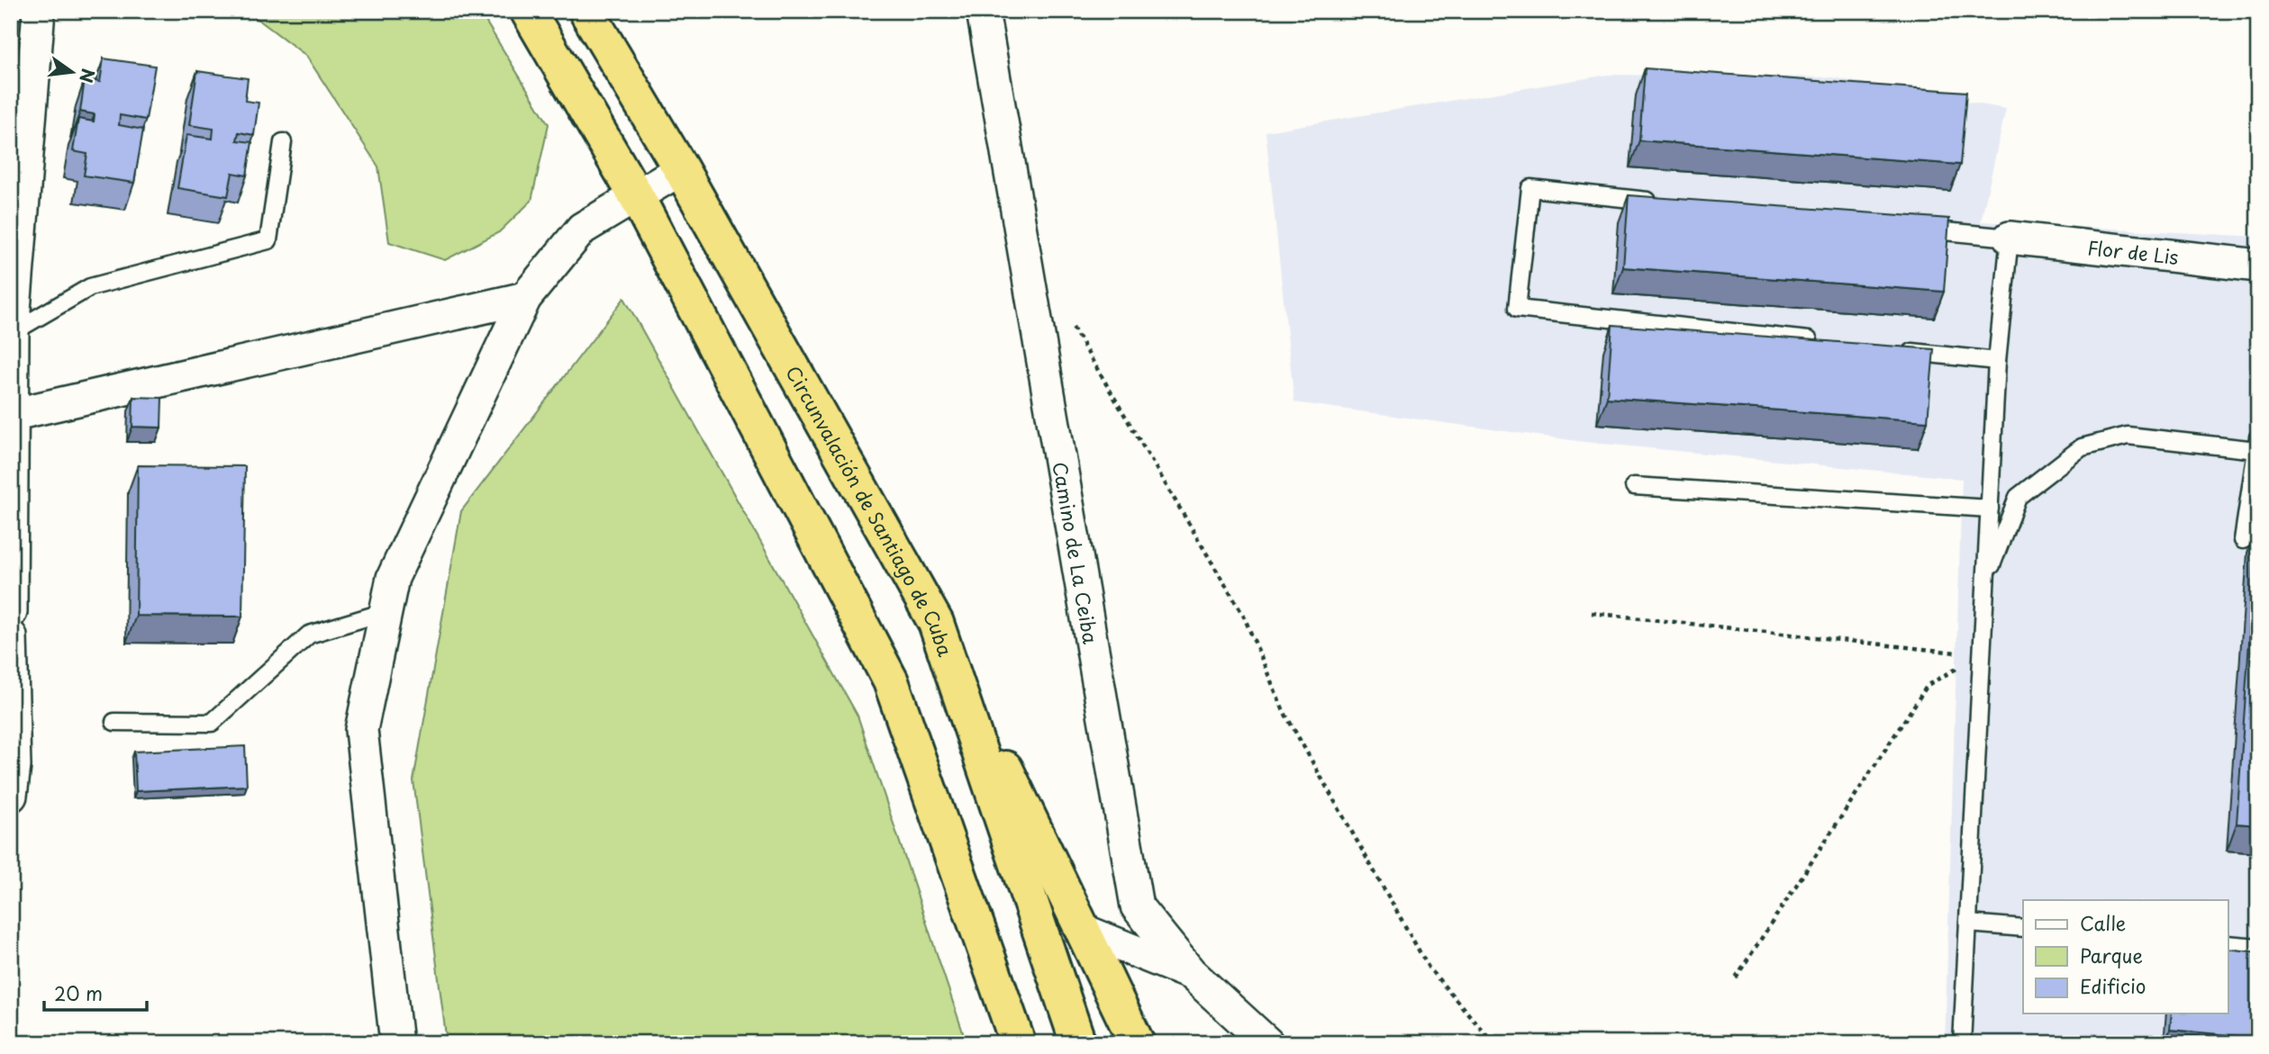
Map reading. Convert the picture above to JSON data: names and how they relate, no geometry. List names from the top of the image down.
{
  "streets": {
    "highway": ["Circunvalación de Santiago de Cuba"],
    "street": ["Flor de Lis", "Camino de La Ceiba"]
  },
  "legend": ["Calle", "Parque", "Edificio"],
  "scale_bar": "20 m",
  "north": "right"
}
